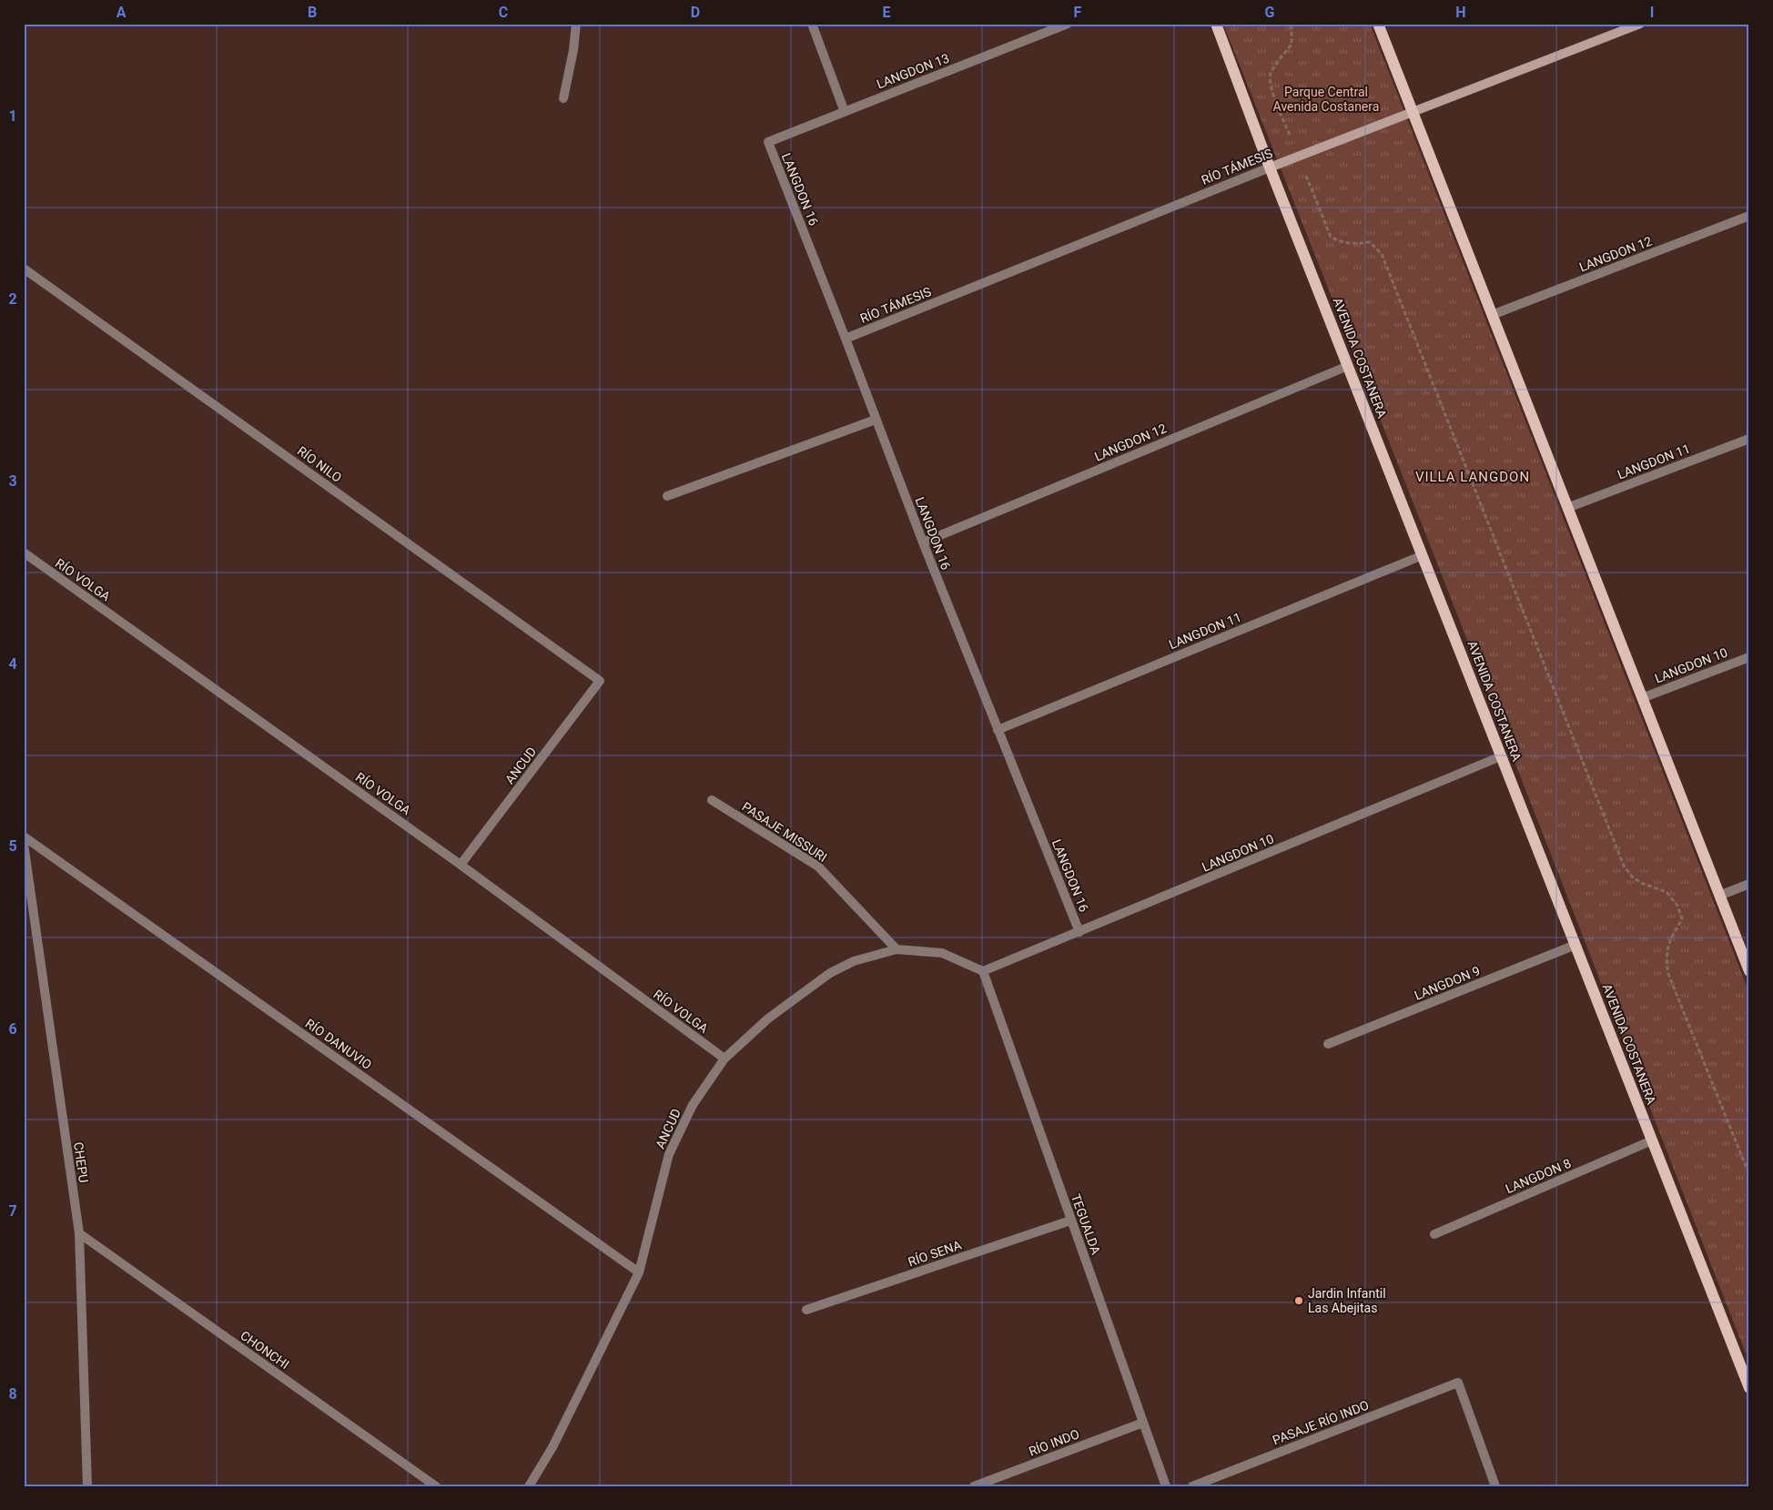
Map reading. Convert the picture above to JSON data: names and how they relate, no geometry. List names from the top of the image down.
{
  "streets": {
    "main road": ["AVENIDA COSTANERA"],
    "street": [
      "LANGDON 13",
      "RÍO TÁMESIS",
      "LANGDON 16",
      "LANGDON 12",
      "LANGDON 11",
      "RÍO NILO",
      "RÍO VOLGA",
      "LANGDON 10",
      "ANCUD",
      "PASAJE MISSURI",
      "LANGDON 9",
      "RÍO DANUVIO",
      "CHEPU",
      "LANGDON 8",
      "TEGUALDA",
      "RÍO SENA",
      "CHONCHI",
      "PASAJE RÍO INDO",
      "RÍO INDO"
    ]
  },
  "crossings": [
    ["LANGDON 13", "LANGDON 16"],
    ["RÍO TÁMESIS", "LANGDON 16"],
    ["RÍO TÁMESIS", "AVENIDA COSTANERA"],
    ["LANGDON 16", "LANGDON 12"],
    ["LANGDON 16", "LANGDON 11"],
    ["LANGDON 16", "LANGDON 10"],
    ["LANGDON 12", "AVENIDA COSTANERA"],
    ["AVENIDA COSTANERA", "LANGDON 11"],
    ["AVENIDA COSTANERA", "LANGDON 10"],
    ["AVENIDA COSTANERA", "LANGDON 9"],
    ["AVENIDA COSTANERA", "LANGDON 8"],
    ["RÍO NILO", "ANCUD"],
    ["RÍO VOLGA", "ANCUD"],
    ["LANGDON 10", "ANCUD"],
    ["LANGDON 10", "TEGUALDA"],
    ["ANCUD", "PASAJE MISSURI"],
    ["ANCUD", "RÍO DANUVIO"],
    ["ANCUD", "TEGUALDA"],
    ["CHEPU", "CHONCHI"],
    ["TEGUALDA", "RÍO SENA"],
    ["TEGUALDA", "RÍO INDO"]
  ],
  "districts": ["VILLA LANGDON"],
  "parks": ["Parque Central Avenida Costanera"],
  "places": ["Jardin Infantil Las Abejitas"],
  "grid": {
    "columns": [
      "A",
      "B",
      "C",
      "D",
      "E",
      "F",
      "G",
      "H",
      "I"
    ],
    "rows": [
      "1",
      "2",
      "3",
      "4",
      "5",
      "6",
      "7",
      "8"
    ]
  }
}
